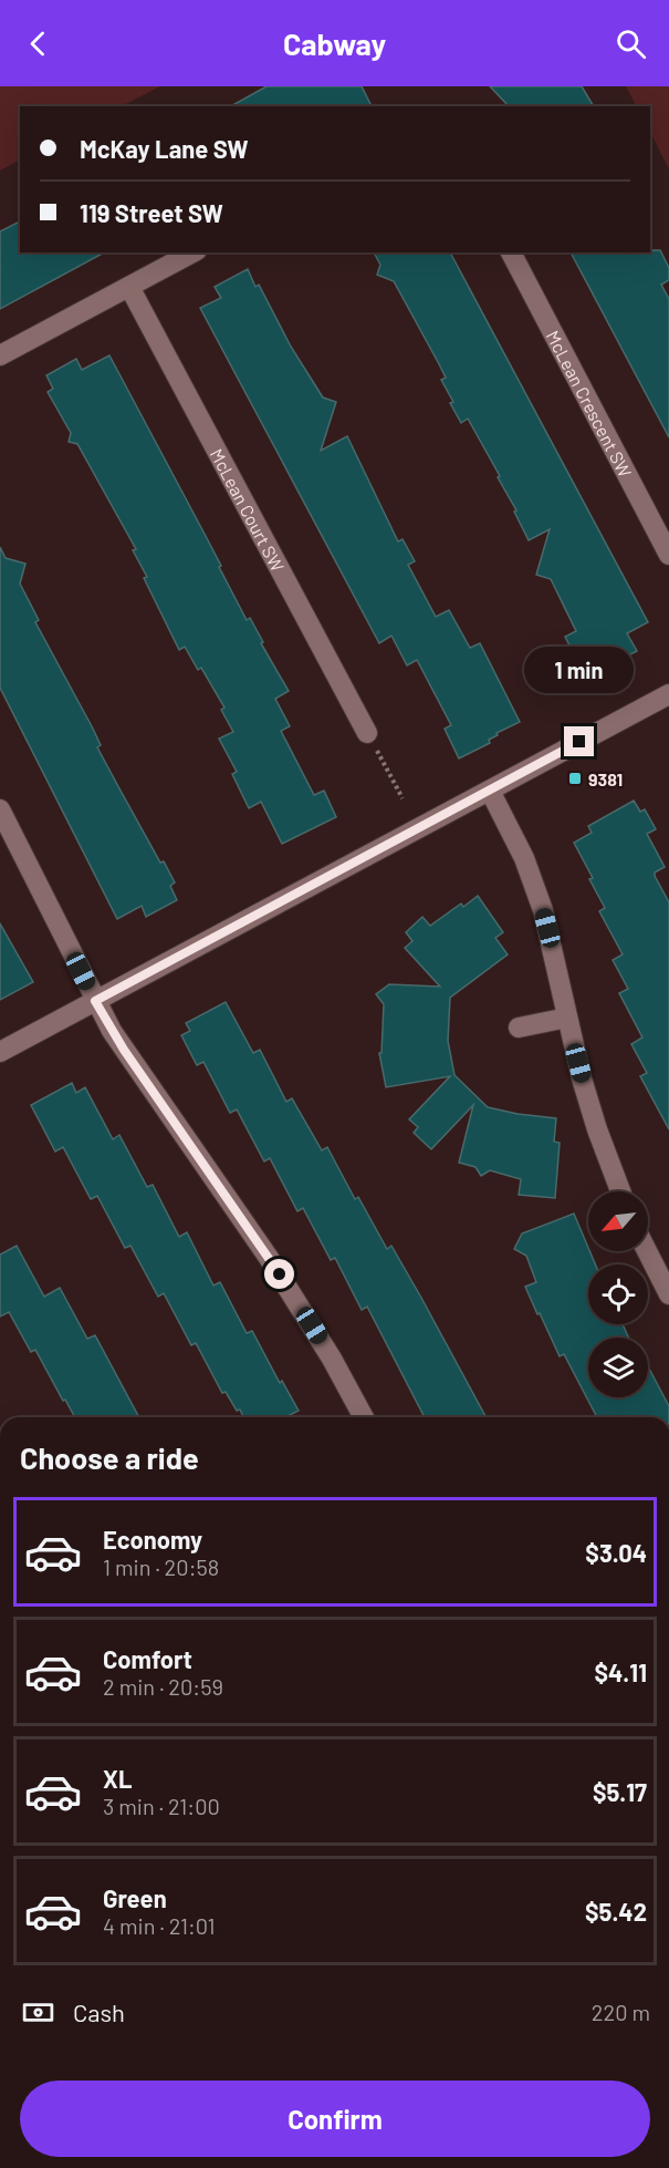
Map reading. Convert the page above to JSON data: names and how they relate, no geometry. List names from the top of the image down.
{
  "streets": {
    "street": ["McLean Crescent SW", "McLean Court SW"]
  },
  "places": {
    "transit": ["9381"]
  },
  "north": "bottom left",
  "page": {
    "header": "Cabway",
    "banner": ["McKay Lane SW", "119 Street SW"],
    "bubble": "1 min",
    "heading": "Choose a ride",
    "list": [
      {
        "name": "Economy",
        "note": "1 min · 20:58",
        "value": "$3.04"
      },
      {
        "name": "Comfort",
        "note": "2 min · 20:59",
        "value": "$4.11"
      },
      {
        "name": "XL",
        "note": "3 min · 21:00",
        "value": "$5.17"
      },
      {
        "name": "Green",
        "note": "4 min · 21:01",
        "value": "$5.42"
      }
    ],
    "pay": ["Cash", "220 m"],
    "buttons": "Confirm"
  }
}
